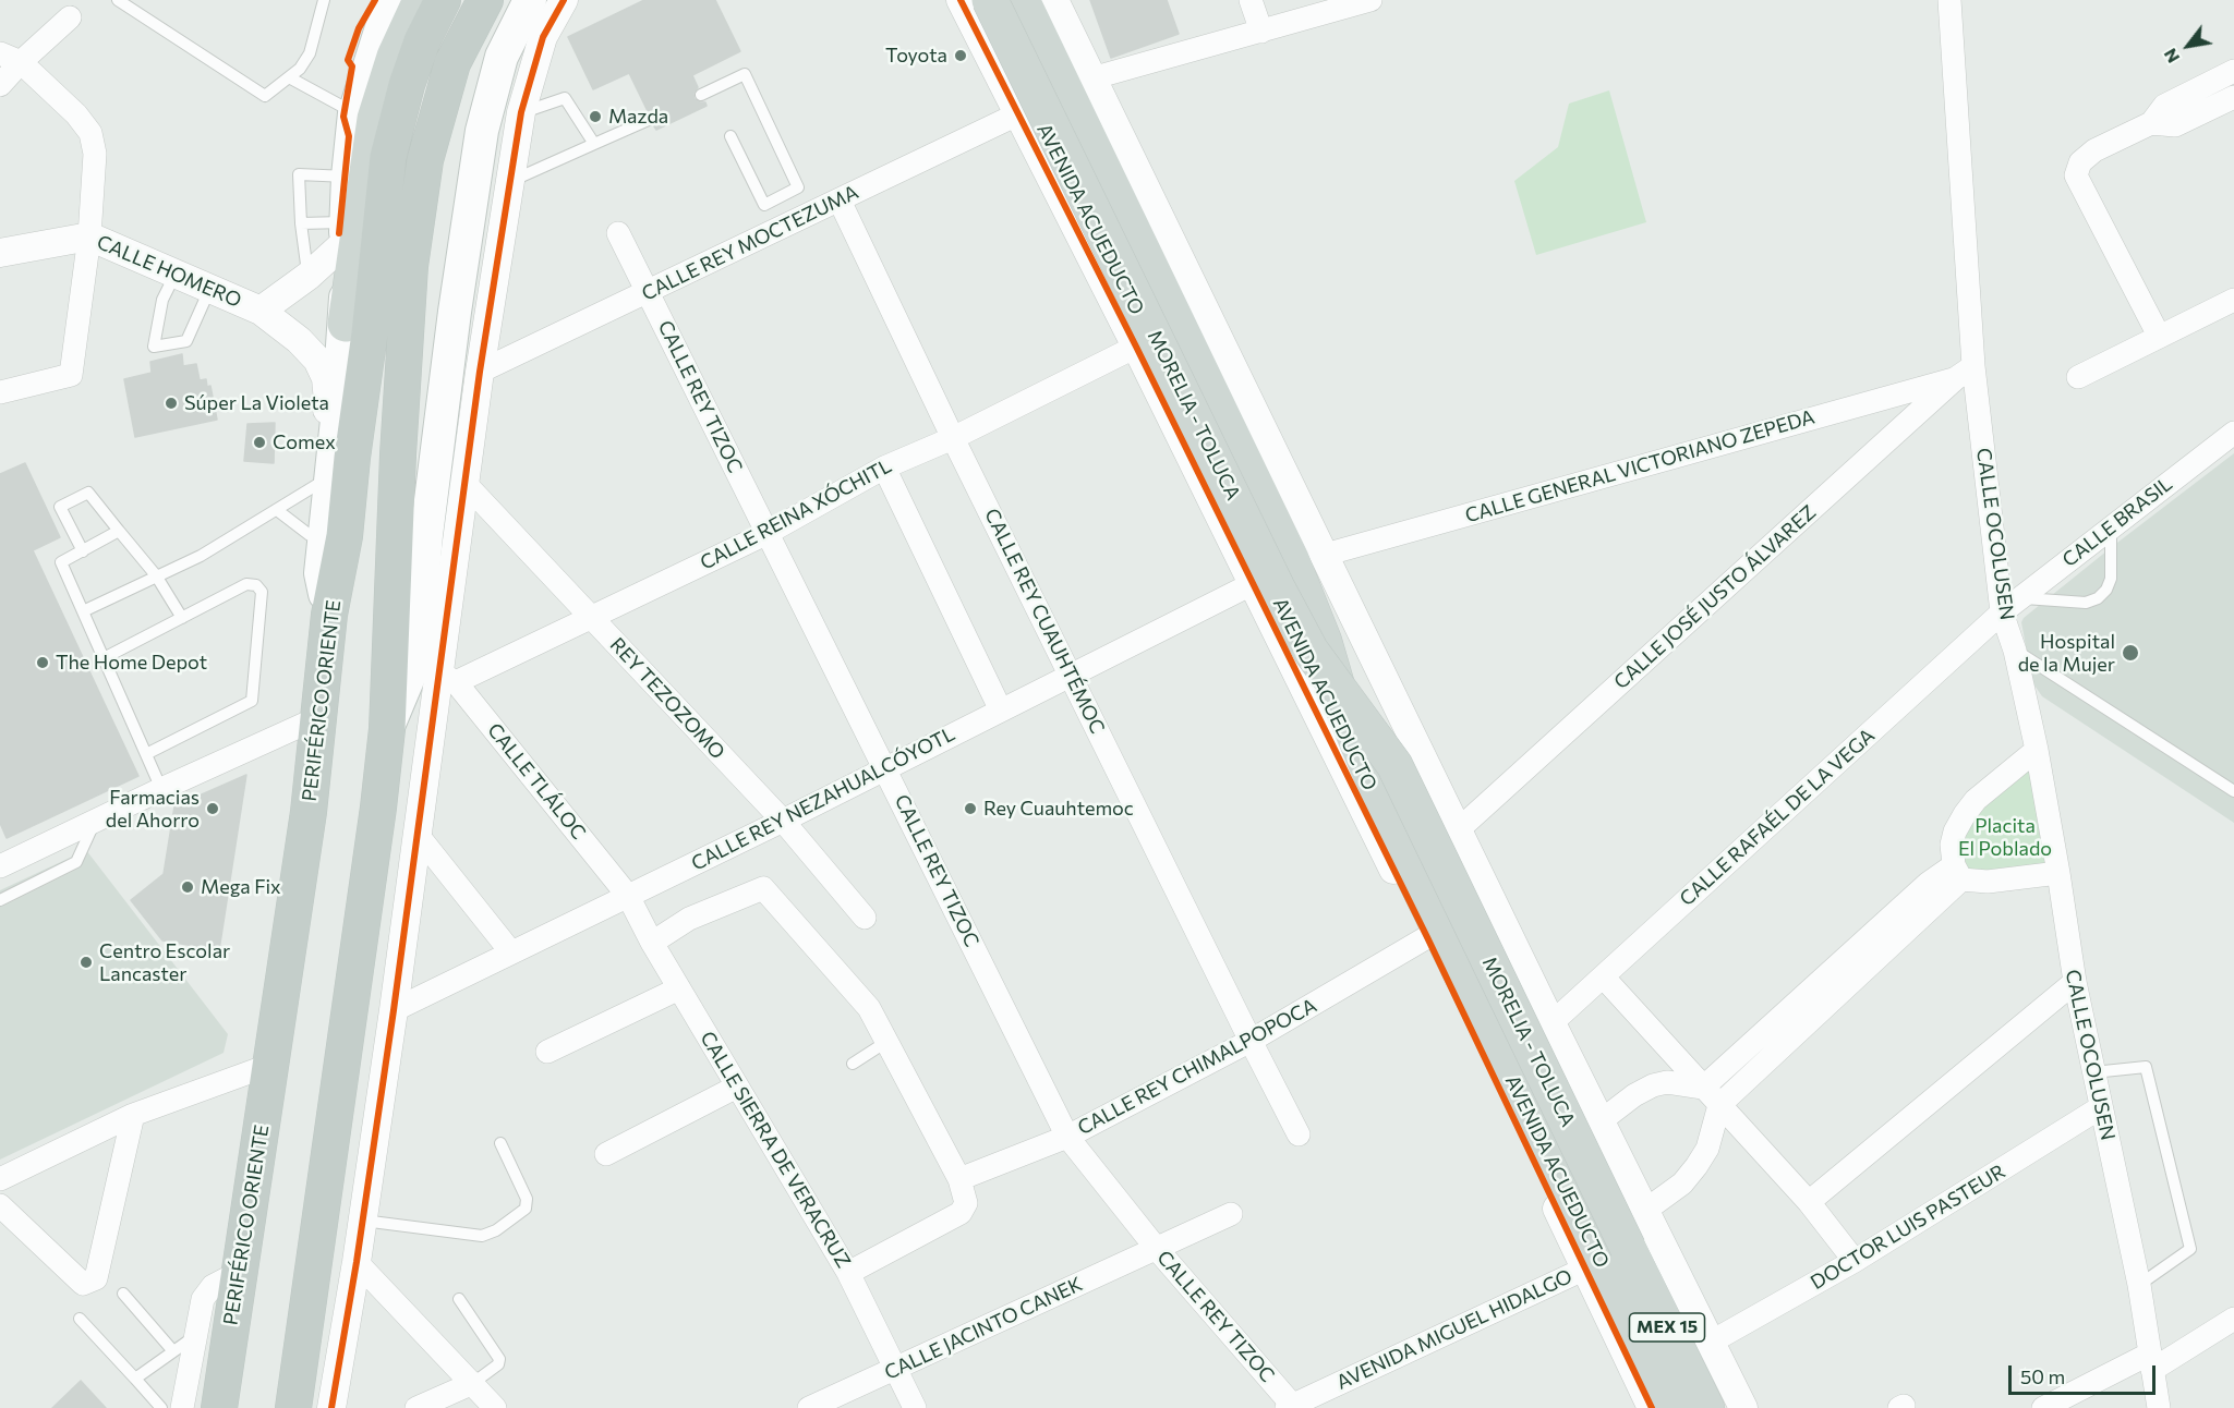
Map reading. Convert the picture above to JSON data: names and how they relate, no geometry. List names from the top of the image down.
{
  "streets": {
    "highway": ["PERIFÉRICO ORIENTE"],
    "main road": ["MORELIA - TOLUCA", "MEX 15"],
    "street": [
      "AVENIDA ACUEDUCTO",
      "CALLE REY MOCTEZUMA",
      "CALLE HOMERO",
      "CALLE REY TIZOC",
      "CALLE GENERAL VICTORIANO ZEPEDA",
      "CALLE REINA XÓCHITL",
      "CALLE BRASIL",
      "CALLE OCOLUSEN",
      "CALLE JOSÉ JUSTO ÁLVAREZ",
      "CALLE REY CUAUHTÉMOC",
      "REY TEZOZOMO",
      "CALLE TLÁLOC",
      "CALLE REY NEZAHUALCÓYOTL",
      "CALLE RAFAÉL DE LA VEGA",
      "CALLE REY CHIMALPOPOCA",
      "CALLE SIERRA DE VERACRUZ",
      "DOCTOR LUIS PASTEUR",
      "CALLE JACINTO CANEK",
      "AVENIDA MIGUEL HIDALGO"
    ]
  },
  "crossings": [
    ["AVENIDA ACUEDUCTO", "CALLE REY MOCTEZUMA"],
    ["AVENIDA ACUEDUCTO", "MORELIA - TOLUCA"],
    ["AVENIDA ACUEDUCTO", "CALLE GENERAL VICTORIANO ZEPEDA"],
    ["AVENIDA ACUEDUCTO", "CALLE REINA XÓCHITL"],
    ["AVENIDA ACUEDUCTO", "CALLE JOSÉ JUSTO ÁLVAREZ"],
    ["AVENIDA ACUEDUCTO", "CALLE REY NEZAHUALCÓYOTL"],
    ["AVENIDA ACUEDUCTO", "CALLE RAFAÉL DE LA VEGA"],
    ["AVENIDA ACUEDUCTO", "CALLE REY CHIMALPOPOCA"],
    ["AVENIDA ACUEDUCTO", "DOCTOR LUIS PASTEUR"],
    ["AVENIDA ACUEDUCTO", "AVENIDA MIGUEL HIDALGO"],
    ["CALLE REY MOCTEZUMA", "CALLE REY TIZOC"],
    ["CALLE REY MOCTEZUMA", "CALLE REY CUAUHTÉMOC"],
    ["CALLE REY TIZOC", "CALLE REINA XÓCHITL"],
    ["CALLE REY TIZOC", "CALLE REY NEZAHUALCÓYOTL"],
    ["CALLE REY TIZOC", "CALLE REY CHIMALPOPOCA"],
    ["CALLE REY TIZOC", "CALLE JACINTO CANEK"],
    ["CALLE REY TIZOC", "AVENIDA MIGUEL HIDALGO"],
    ["MORELIA - TOLUCA", "AVENIDA MIGUEL HIDALGO"],
    ["CALLE GENERAL VICTORIANO ZEPEDA", "CALLE OCOLUSEN"],
    ["CALLE GENERAL VICTORIANO ZEPEDA", "CALLE JOSÉ JUSTO ÁLVAREZ"],
    ["CALLE REINA XÓCHITL", "CALLE REY CUAUHTÉMOC"],
    ["CALLE REINA XÓCHITL", "REY TEZOZOMO"],
    ["CALLE REINA XÓCHITL", "CALLE TLÁLOC"],
    ["CALLE BRASIL", "CALLE OCOLUSEN"],
    ["CALLE BRASIL", "CALLE RAFAÉL DE LA VEGA"],
    ["CALLE OCOLUSEN", "CALLE JOSÉ JUSTO ÁLVAREZ"],
    ["CALLE OCOLUSEN", "CALLE RAFAÉL DE LA VEGA"],
    ["CALLE OCOLUSEN", "DOCTOR LUIS PASTEUR"],
    ["CALLE REY CUAUHTÉMOC", "CALLE REY NEZAHUALCÓYOTL"],
    ["CALLE REY CUAUHTÉMOC", "CALLE REY CHIMALPOPOCA"],
    ["REY TEZOZOMO", "CALLE REY NEZAHUALCÓYOTL"],
    ["CALLE TLÁLOC", "CALLE REY NEZAHUALCÓYOTL"],
    ["CALLE TLÁLOC", "CALLE SIERRA DE VERACRUZ"],
    ["CALLE REY NEZAHUALCÓYOTL", "CALLE SIERRA DE VERACRUZ"],
    ["CALLE SIERRA DE VERACRUZ", "CALLE JACINTO CANEK"]
  ],
  "parks": ["Placita El Poblado"],
  "places": [
    "Toyota",
    "Mazda",
    "Súper La Violeta",
    "Comex",
    "Hospital de la Mujer",
    "The Home Depot",
    "Farmacias del Ahorro",
    "Rey Cuauhtemoc",
    "Mega Fix",
    "Centro Escolar Lancaster"
  ],
  "scale_bar": "50 m",
  "north": "bottom left"
}
